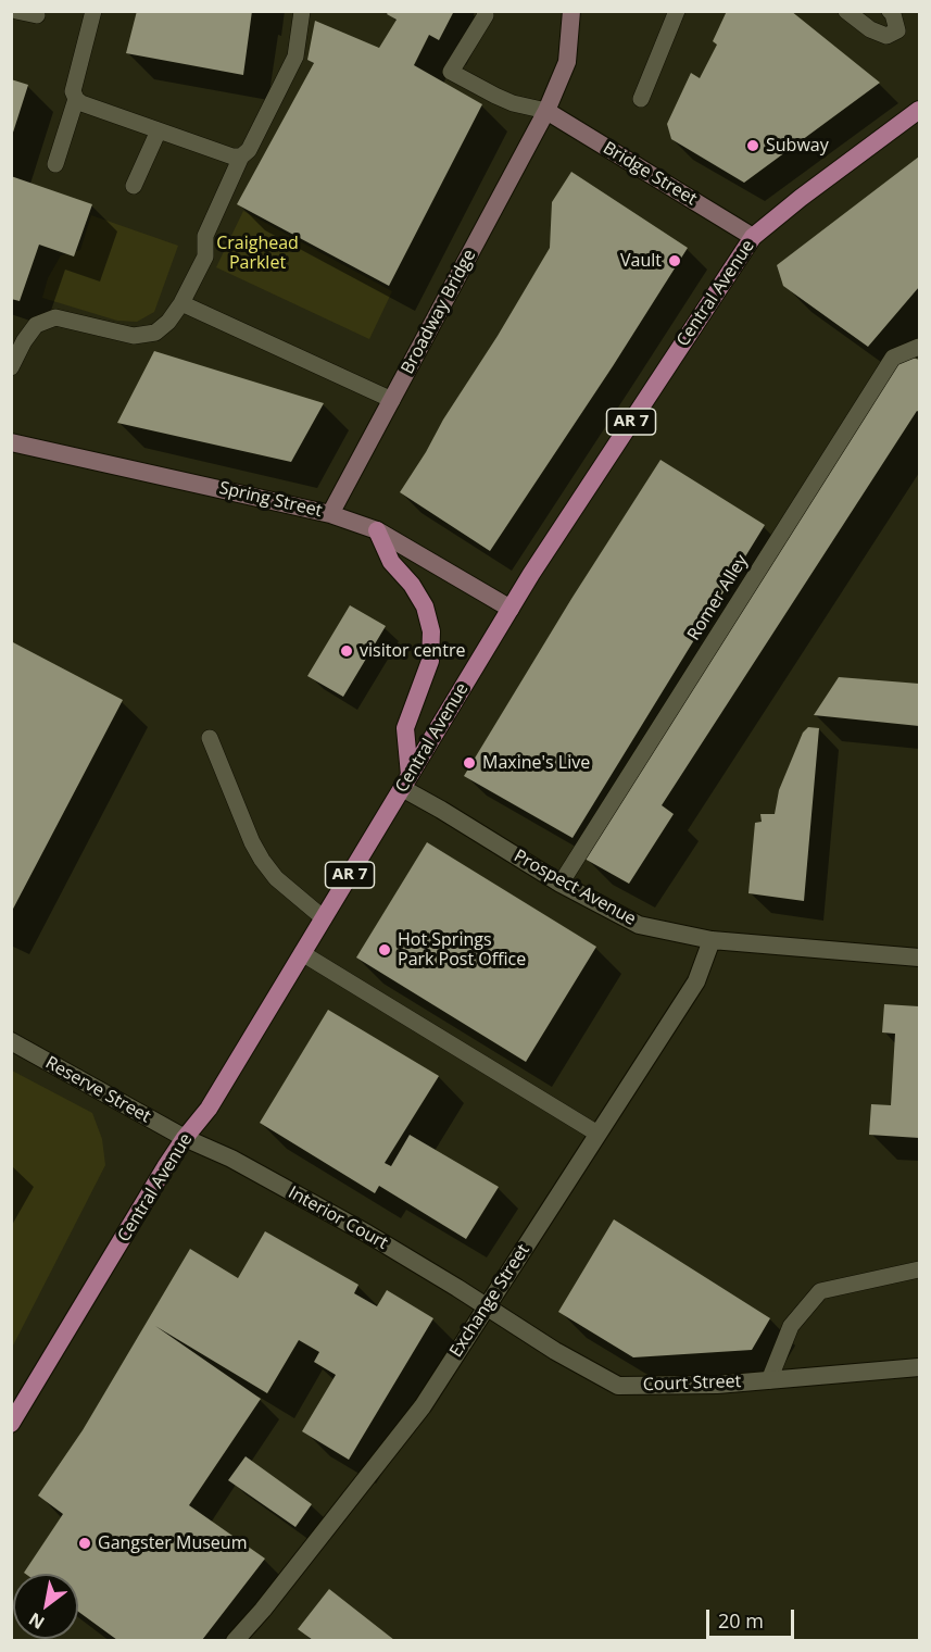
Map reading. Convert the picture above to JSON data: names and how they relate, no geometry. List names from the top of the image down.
{
  "streets": {
    "main road": [
      "Bridge Street",
      "Central Avenue",
      "Broadway Bridge",
      "AR 7",
      "Spring Street"
    ],
    "street": [
      "Prospect Avenue",
      "Reserve Street",
      "Interior Court",
      "Exchange Street",
      "Court Street"
    ],
    "lane": ["Romer Alley"]
  },
  "crossings": [
    ["Bridge Street", "Central Avenue"],
    ["Bridge Street", "Broadway Bridge"],
    ["Central Avenue", "Spring Street"],
    ["Central Avenue", "Prospect Avenue"],
    ["Central Avenue", "Reserve Street"],
    ["Central Avenue", "Interior Court"],
    ["Broadway Bridge", "Spring Street"],
    ["Romer Alley", "Prospect Avenue"],
    ["Prospect Avenue", "Exchange Street"],
    ["Reserve Street", "Interior Court"],
    ["Interior Court", "Exchange Street"],
    ["Interior Court", "Court Street"],
    ["Exchange Street", "Court Street"]
  ],
  "parks": ["Craighead Parklet"],
  "places": [
    "Subway",
    "Vault",
    "visitor centre",
    "Maxine's Live",
    "Hot Springs Park Post Office",
    "Gangster Museum"
  ],
  "scale_bar": "20 m",
  "north": "bottom left"
}
